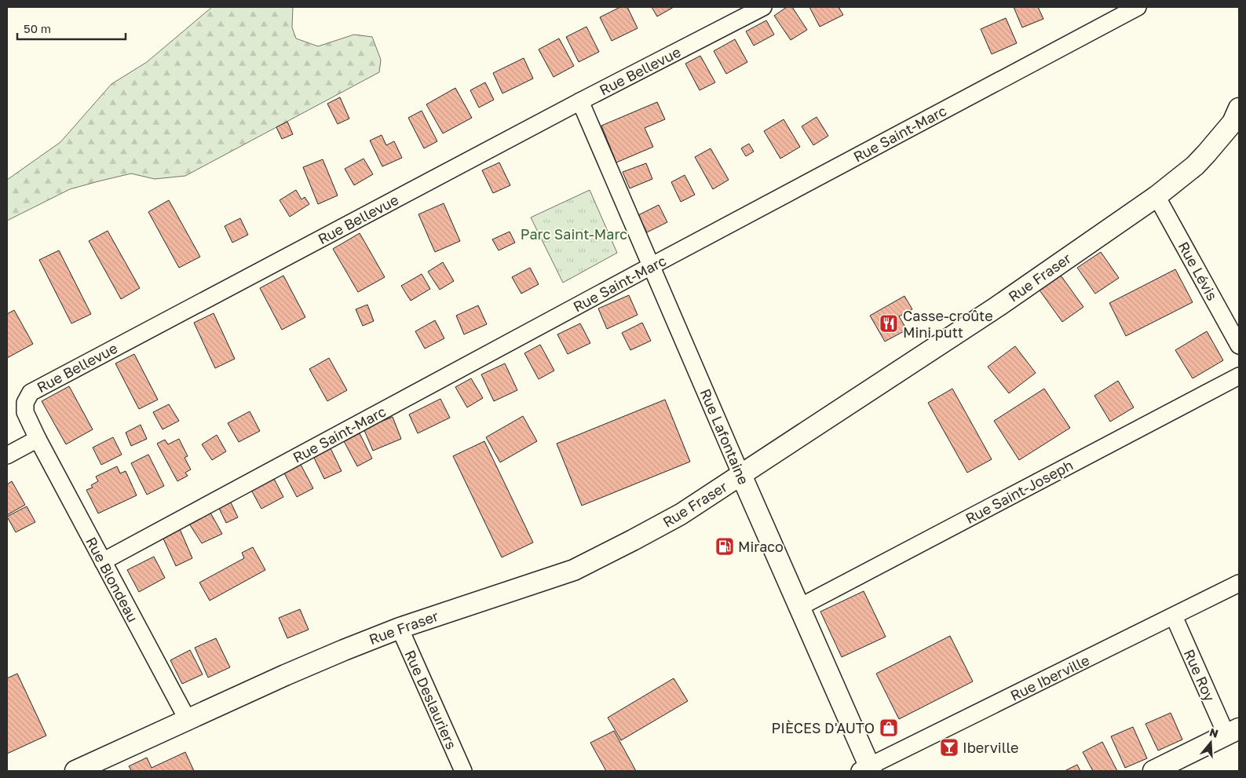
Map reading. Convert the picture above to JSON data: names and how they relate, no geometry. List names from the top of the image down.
{
  "streets": {
    "main road": ["Rue Fraser", "Rue Lafontaine"],
    "street": [
      "Rue Bellevue",
      "Rue Saint-Marc",
      "Rue Lévis",
      "Rue Saint-Joseph",
      "Rue Blondeau",
      "Rue Roy",
      "Rue Iberville",
      "Rue Deslauriers"
    ]
  },
  "crossings": [
    ["Rue Bellevue", "Rue Lafontaine"],
    ["Rue Bellevue", "Rue Blondeau"],
    ["Rue Saint-Marc", "Rue Lafontaine"],
    ["Rue Saint-Marc", "Rue Blondeau"],
    ["Rue Lévis", "Rue Fraser"],
    ["Rue Fraser", "Rue Lafontaine"],
    ["Rue Fraser", "Rue Blondeau"],
    ["Rue Fraser", "Rue Deslauriers"],
    ["Rue Lafontaine", "Rue Saint-Joseph"],
    ["Rue Lafontaine", "Rue Iberville"],
    ["Rue Roy", "Rue Iberville"]
  ],
  "parks": ["Parc Saint-Marc"],
  "places": {
    "restaurant": ["Casse-croûte Mini putt"],
    "fuel station": ["Miraco"],
    "shop": ["PIÈCES D'AUTO"],
    "bar": ["Iberville"]
  },
  "scale_bar": "50 m",
  "north": "top"
}
